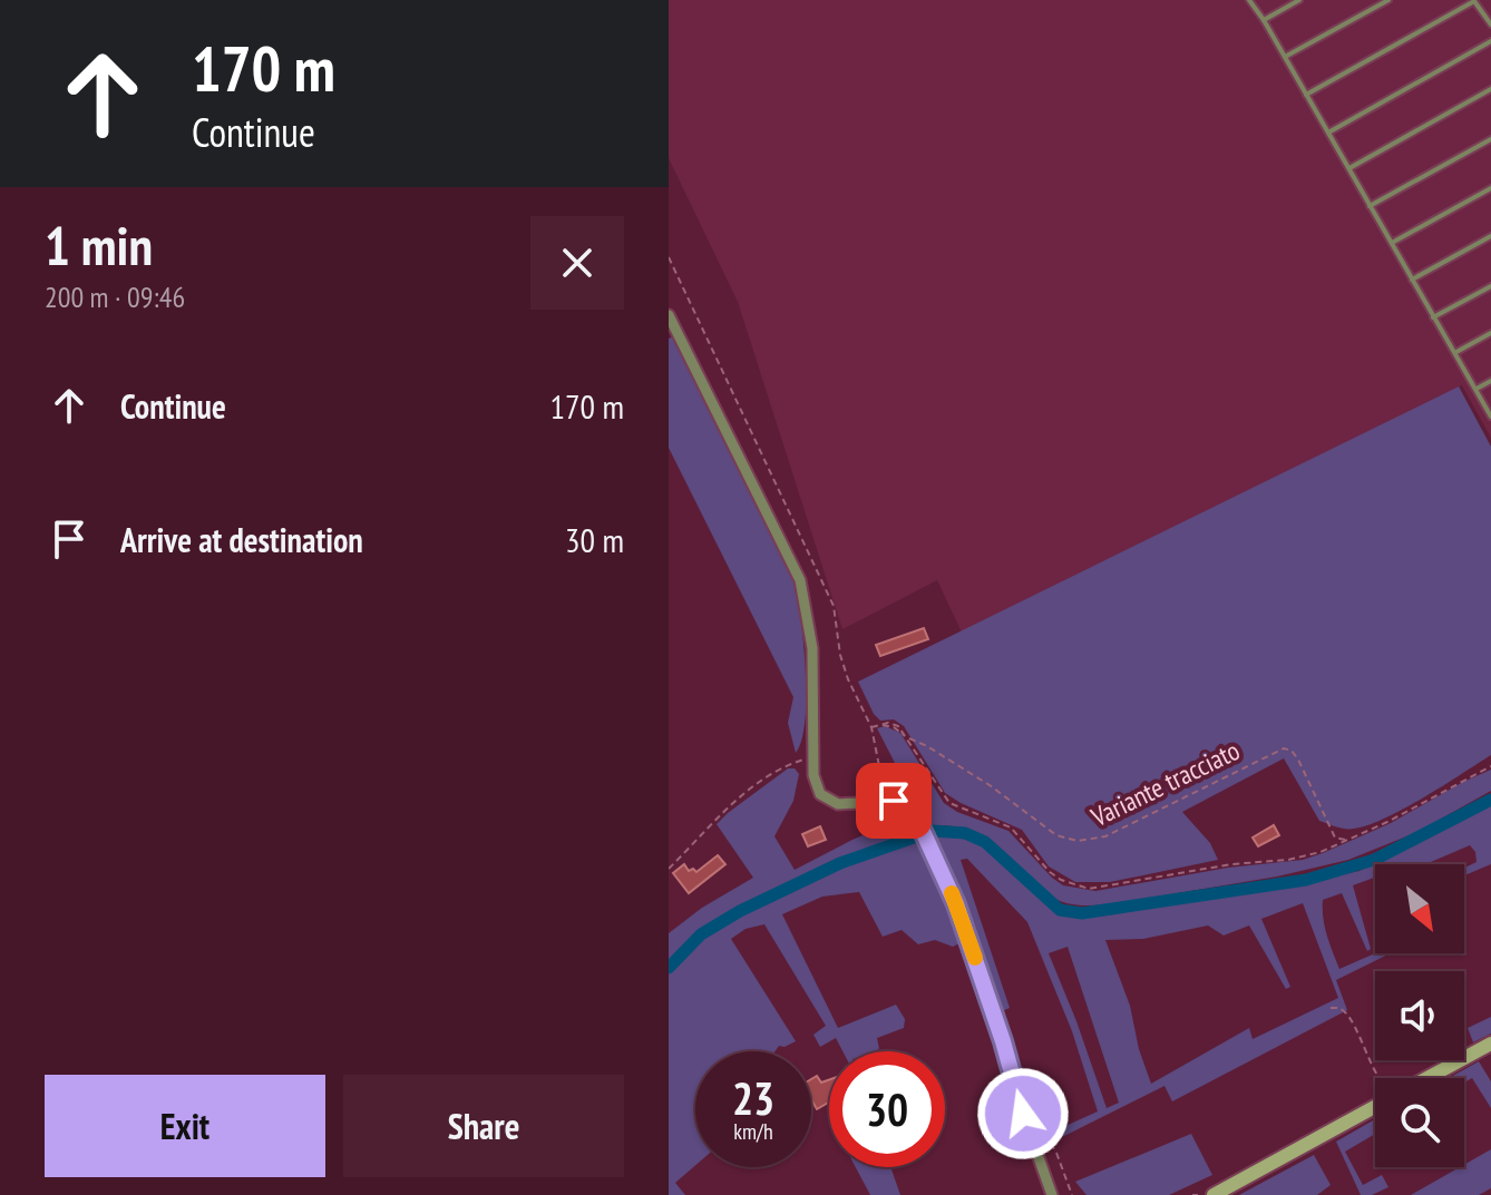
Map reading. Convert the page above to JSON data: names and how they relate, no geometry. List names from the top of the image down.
{
  "streets": {
    "path": ["Variante tracciato"]
  },
  "north": "bottom right",
  "page": {
    "turn": ["170 m", "Continue"],
    "heading": ["1 min", "200 m · 09:46"],
    "list": [
      {
        "name": "Continue",
        "value": "170 m"
      },
      {
        "name": "Arrive at destination",
        "value": "30 m"
      }
    ],
    "speed": "23 km/h",
    "limit": "30",
    "buttons": ["Exit", "Share"]
  }
}
